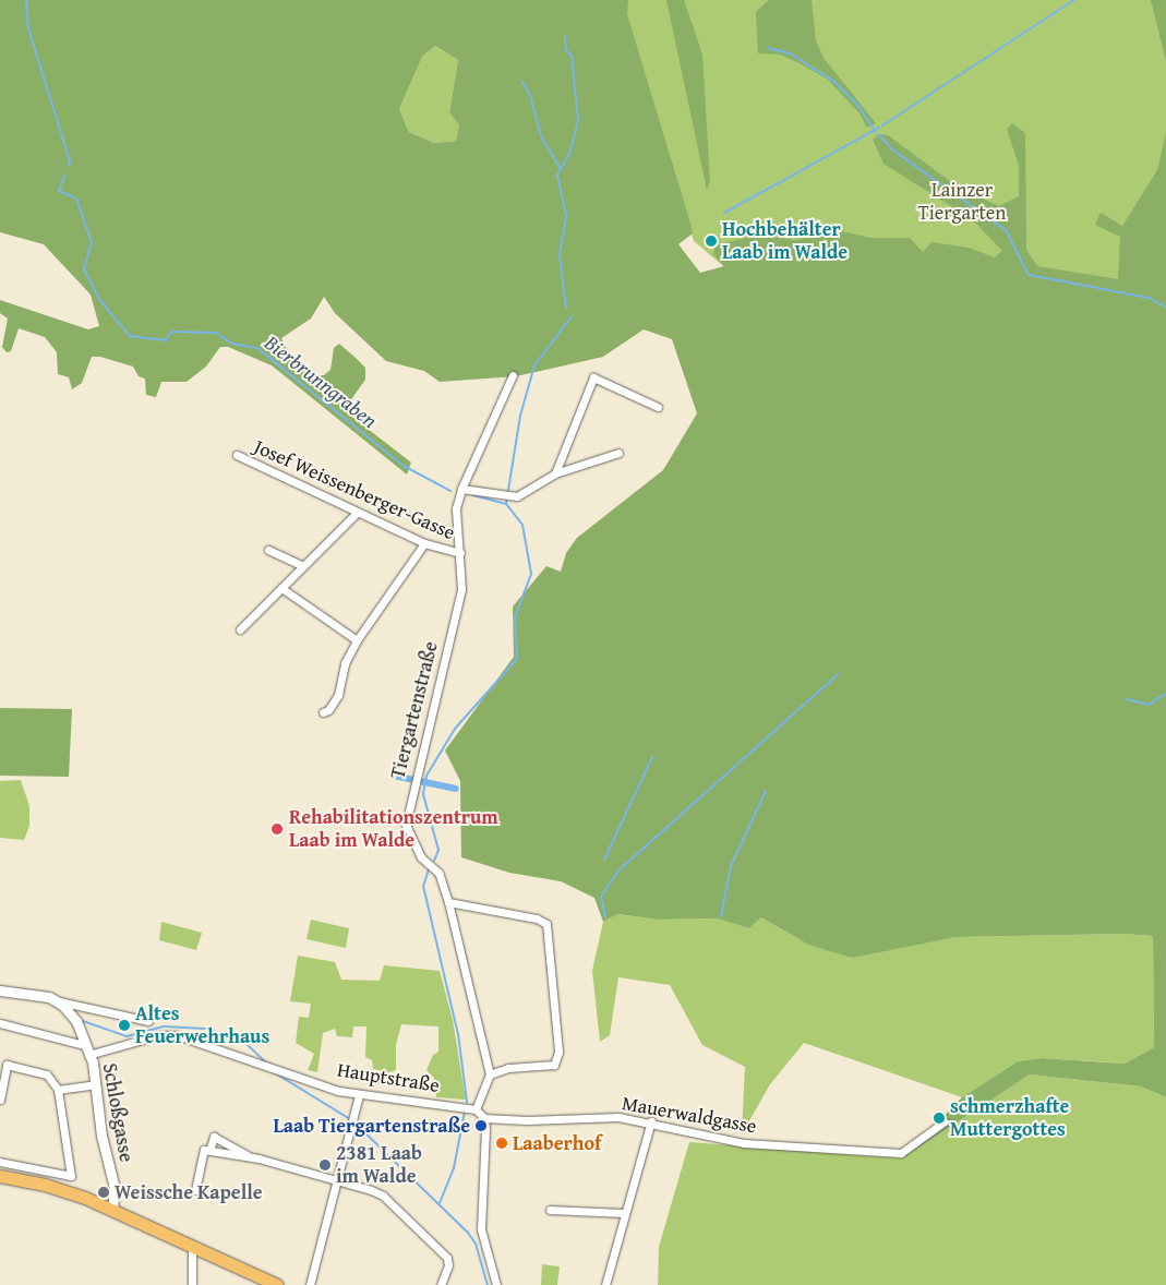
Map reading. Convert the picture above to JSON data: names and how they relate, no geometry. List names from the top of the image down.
{
  "streets": {
    "street": [
      "Josef Weissenberger-Gasse",
      "Tiergartenstraße",
      "Hauptstraße",
      "Schloßgasse",
      "Mauerwaldgasse"
    ]
  },
  "crossings": [
    ["Josef Weissenberger-Gasse", "Tiergartenstraße"],
    ["Hauptstraße", "Schloßgasse"]
  ],
  "water": ["Bierbrunngraben"],
  "parks": ["Lainzer Tiergarten"],
  "places": [
    "Hochbehälter Laab im Walde",
    "Rehabilitationszentrum Laab im Walde",
    "Altes Feuerwehrhaus",
    "schmerzhafte Muttergottes",
    "Laab Tiergartenstraße",
    "Laaberhof",
    "2381 Laab im Walde",
    "Weissche Kapelle"
  ]
}
